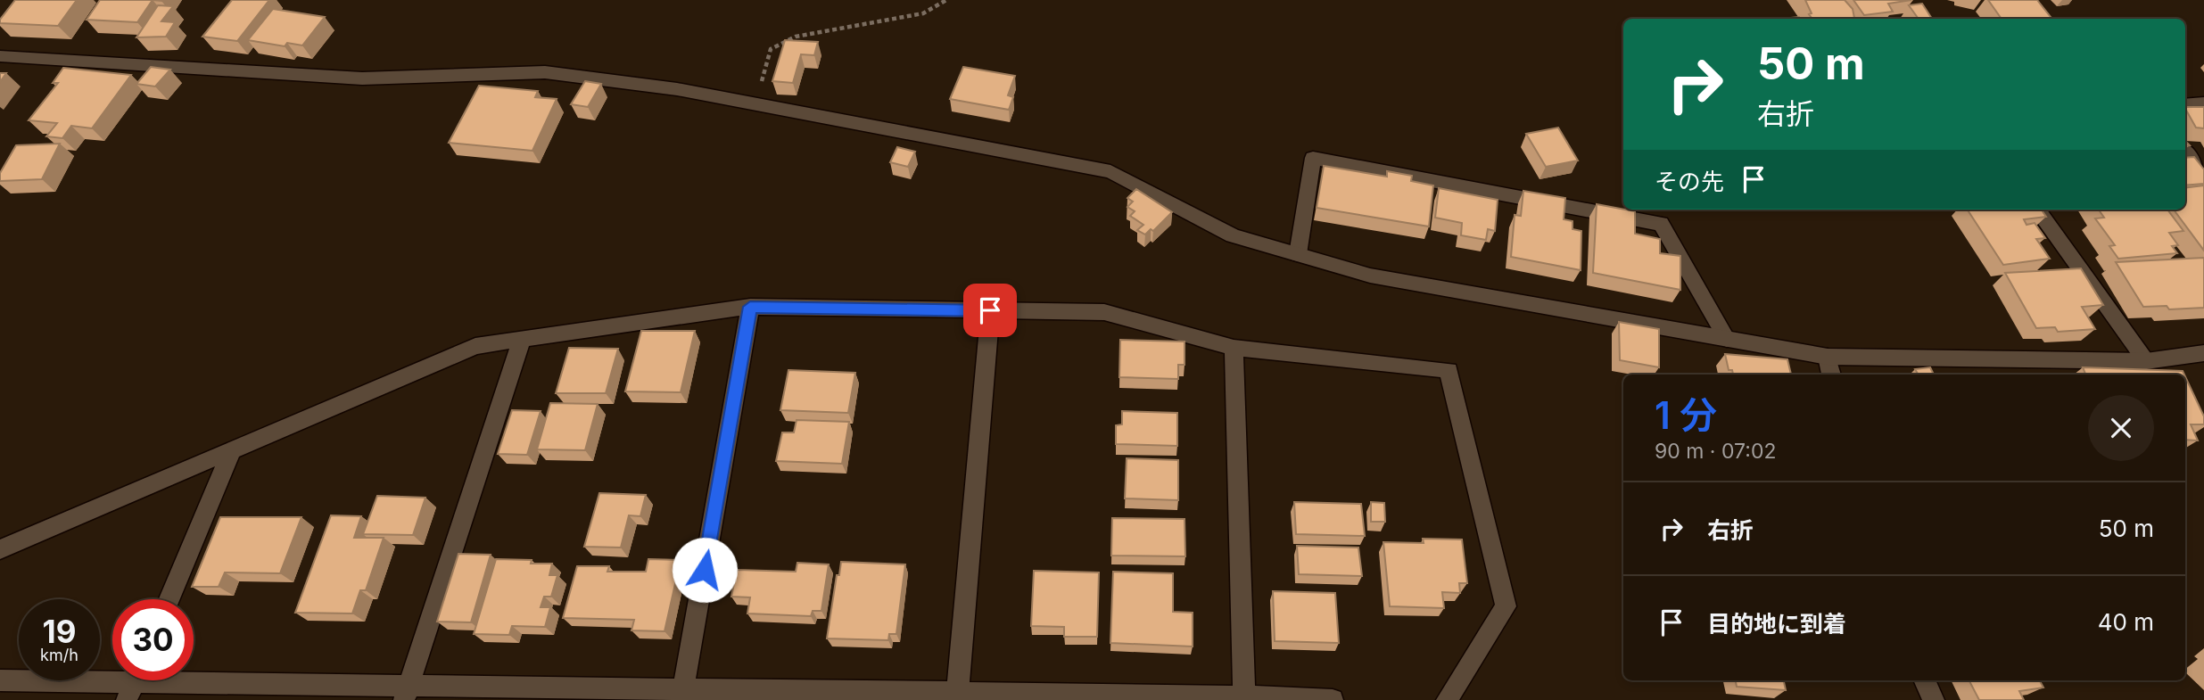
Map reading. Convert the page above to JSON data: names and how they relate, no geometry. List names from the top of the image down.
{
  "page": {
    "turn": ["50 m", "右折"],
    "then": "その先",
    "heading": ["1 分", "90 m · 07:02"],
    "list": [
      {
        "name": "右折",
        "value": "50 m"
      },
      {
        "name": "目的地に到着",
        "value": "40 m"
      }
    ],
    "speed": "19 km/h",
    "limit": "30"
  }
}
